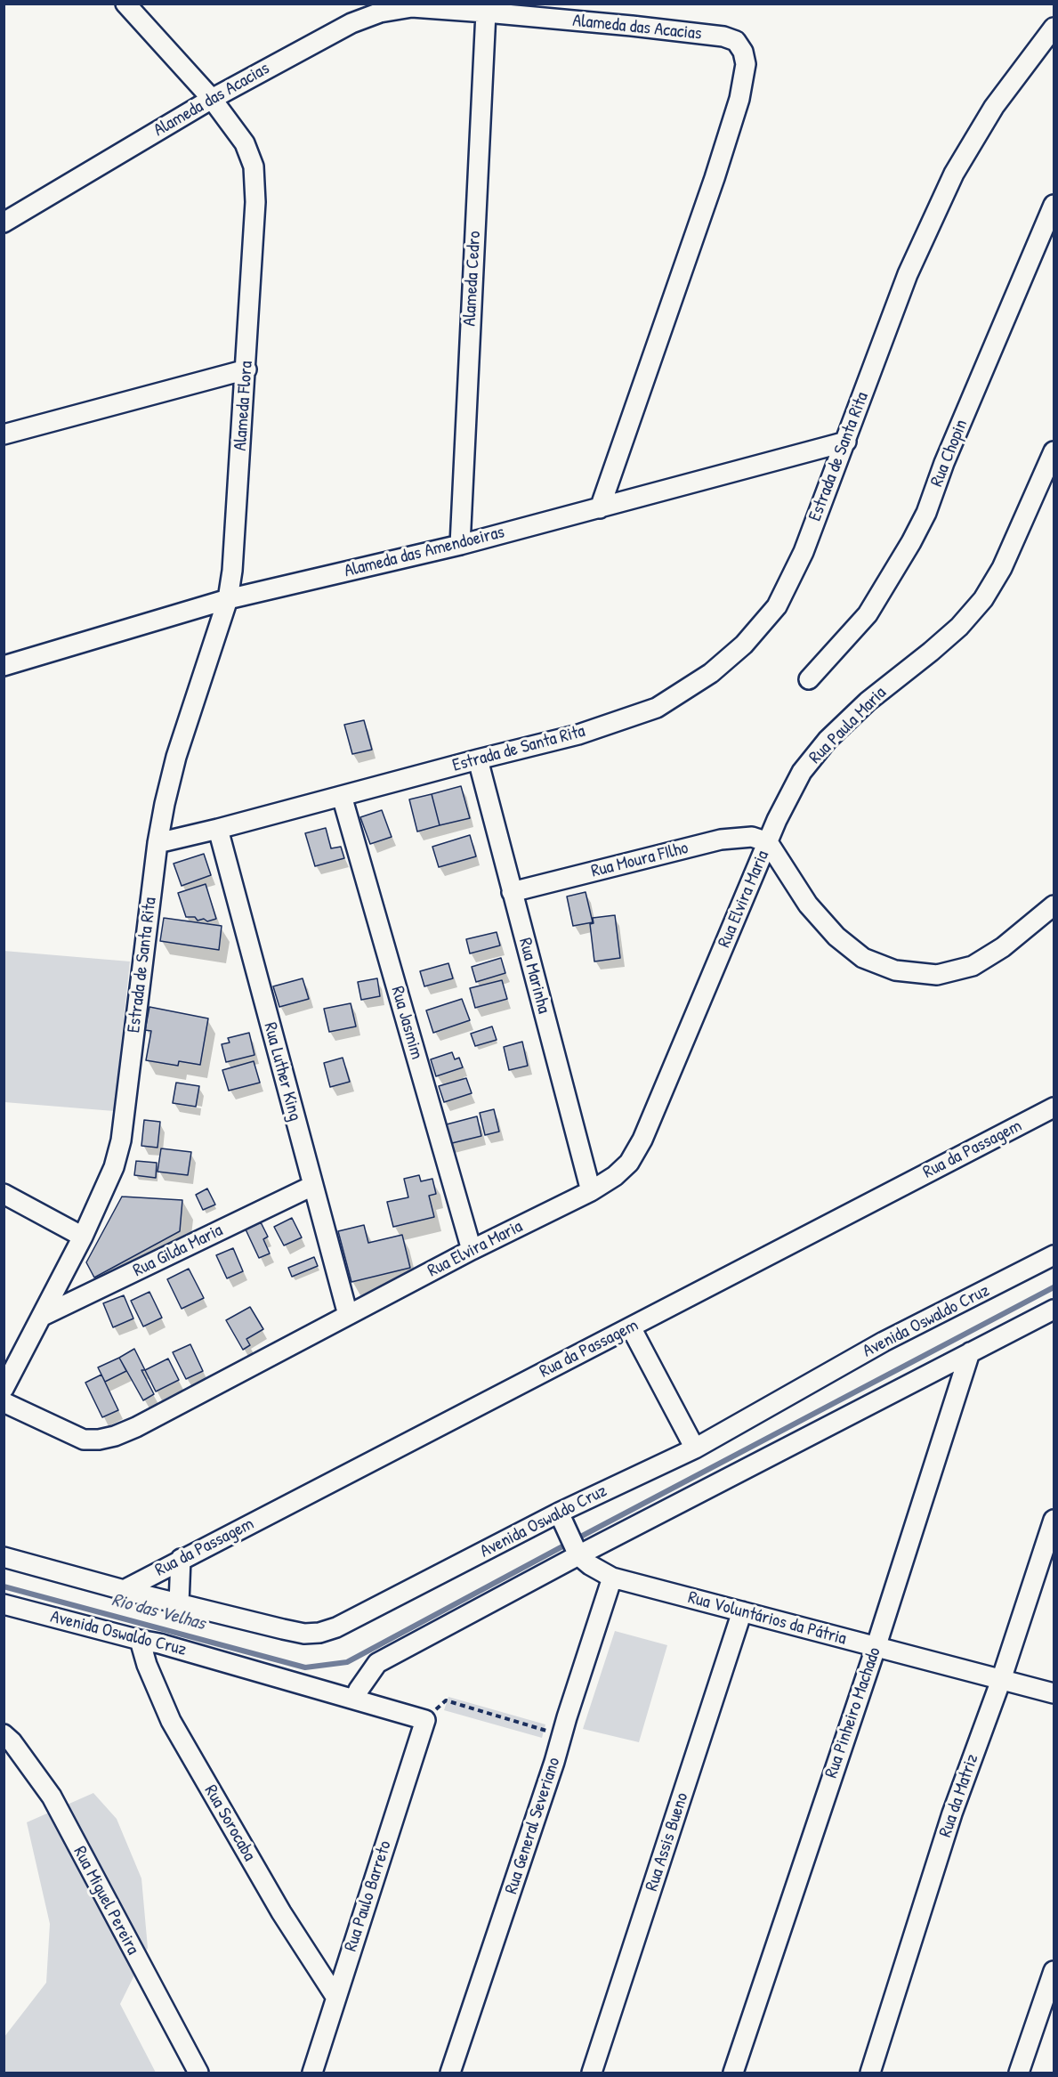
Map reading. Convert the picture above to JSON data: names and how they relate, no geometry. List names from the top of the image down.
{
  "streets": {
    "street": [
      "Alameda das Acacias",
      "Alameda Cedro",
      "Alameda Flora",
      "Rua Chopin",
      "Estrada de Santa Rita",
      "Alameda das Amendoeiras",
      "Rua Paula Maria",
      "Rua Moura FIlho",
      "Rua Elvira Maria",
      "Rua Marinha",
      "Rua Jasmim",
      "Rua Luther King",
      "Rua da Passagem",
      "Rua Gilda Maria",
      "Avenida Oswaldo Cruz",
      "Rua Voluntários da Pátria",
      "Rua Pinheiro Machado",
      "Rua da Matriz",
      "Rua Sorocaba",
      "Rua General Severiano",
      "Rua Assis Bueno",
      "Rua Paulo Barreto",
      "Rua Miguel Pereira"
    ]
  },
  "crossings": [
    ["Alameda das Acacias", "Alameda Cedro"],
    ["Alameda das Acacias", "Alameda Flora"],
    ["Alameda das Acacias", "Alameda das Amendoeiras"],
    ["Alameda Cedro", "Alameda das Amendoeiras"],
    ["Alameda Flora", "Estrada de Santa Rita"],
    ["Alameda Flora", "Alameda das Amendoeiras"],
    ["Estrada de Santa Rita", "Alameda das Amendoeiras"],
    ["Estrada de Santa Rita", "Rua Marinha"],
    ["Estrada de Santa Rita", "Rua Jasmim"],
    ["Estrada de Santa Rita", "Rua Luther King"],
    ["Estrada de Santa Rita", "Rua Gilda Maria"],
    ["Rua Paula Maria", "Rua Moura FIlho"],
    ["Rua Paula Maria", "Rua Elvira Maria"],
    ["Rua Moura FIlho", "Rua Elvira Maria"],
    ["Rua Moura FIlho", "Rua Marinha"],
    ["Rua Elvira Maria", "Rua Marinha"],
    ["Rua Elvira Maria", "Rua Jasmim"],
    ["Rua Elvira Maria", "Rua Luther King"],
    ["Rua Luther King", "Rua Gilda Maria"],
    ["Rua da Passagem", "Avenida Oswaldo Cruz"],
    ["Avenida Oswaldo Cruz", "Rua Sorocaba"],
    ["Avenida Oswaldo Cruz", "Rua Paulo Barreto"],
    ["Rua Voluntários da Pátria", "Rua Pinheiro Machado"],
    ["Rua Voluntários da Pátria", "Rua da Matriz"],
    ["Rua Voluntários da Pátria", "Rua General Severiano"],
    ["Rua Voluntários da Pátria", "Rua Assis Bueno"],
    ["Rua Sorocaba", "Rua Paulo Barreto"]
  ],
  "water": ["Rio das Velhas"]
}
